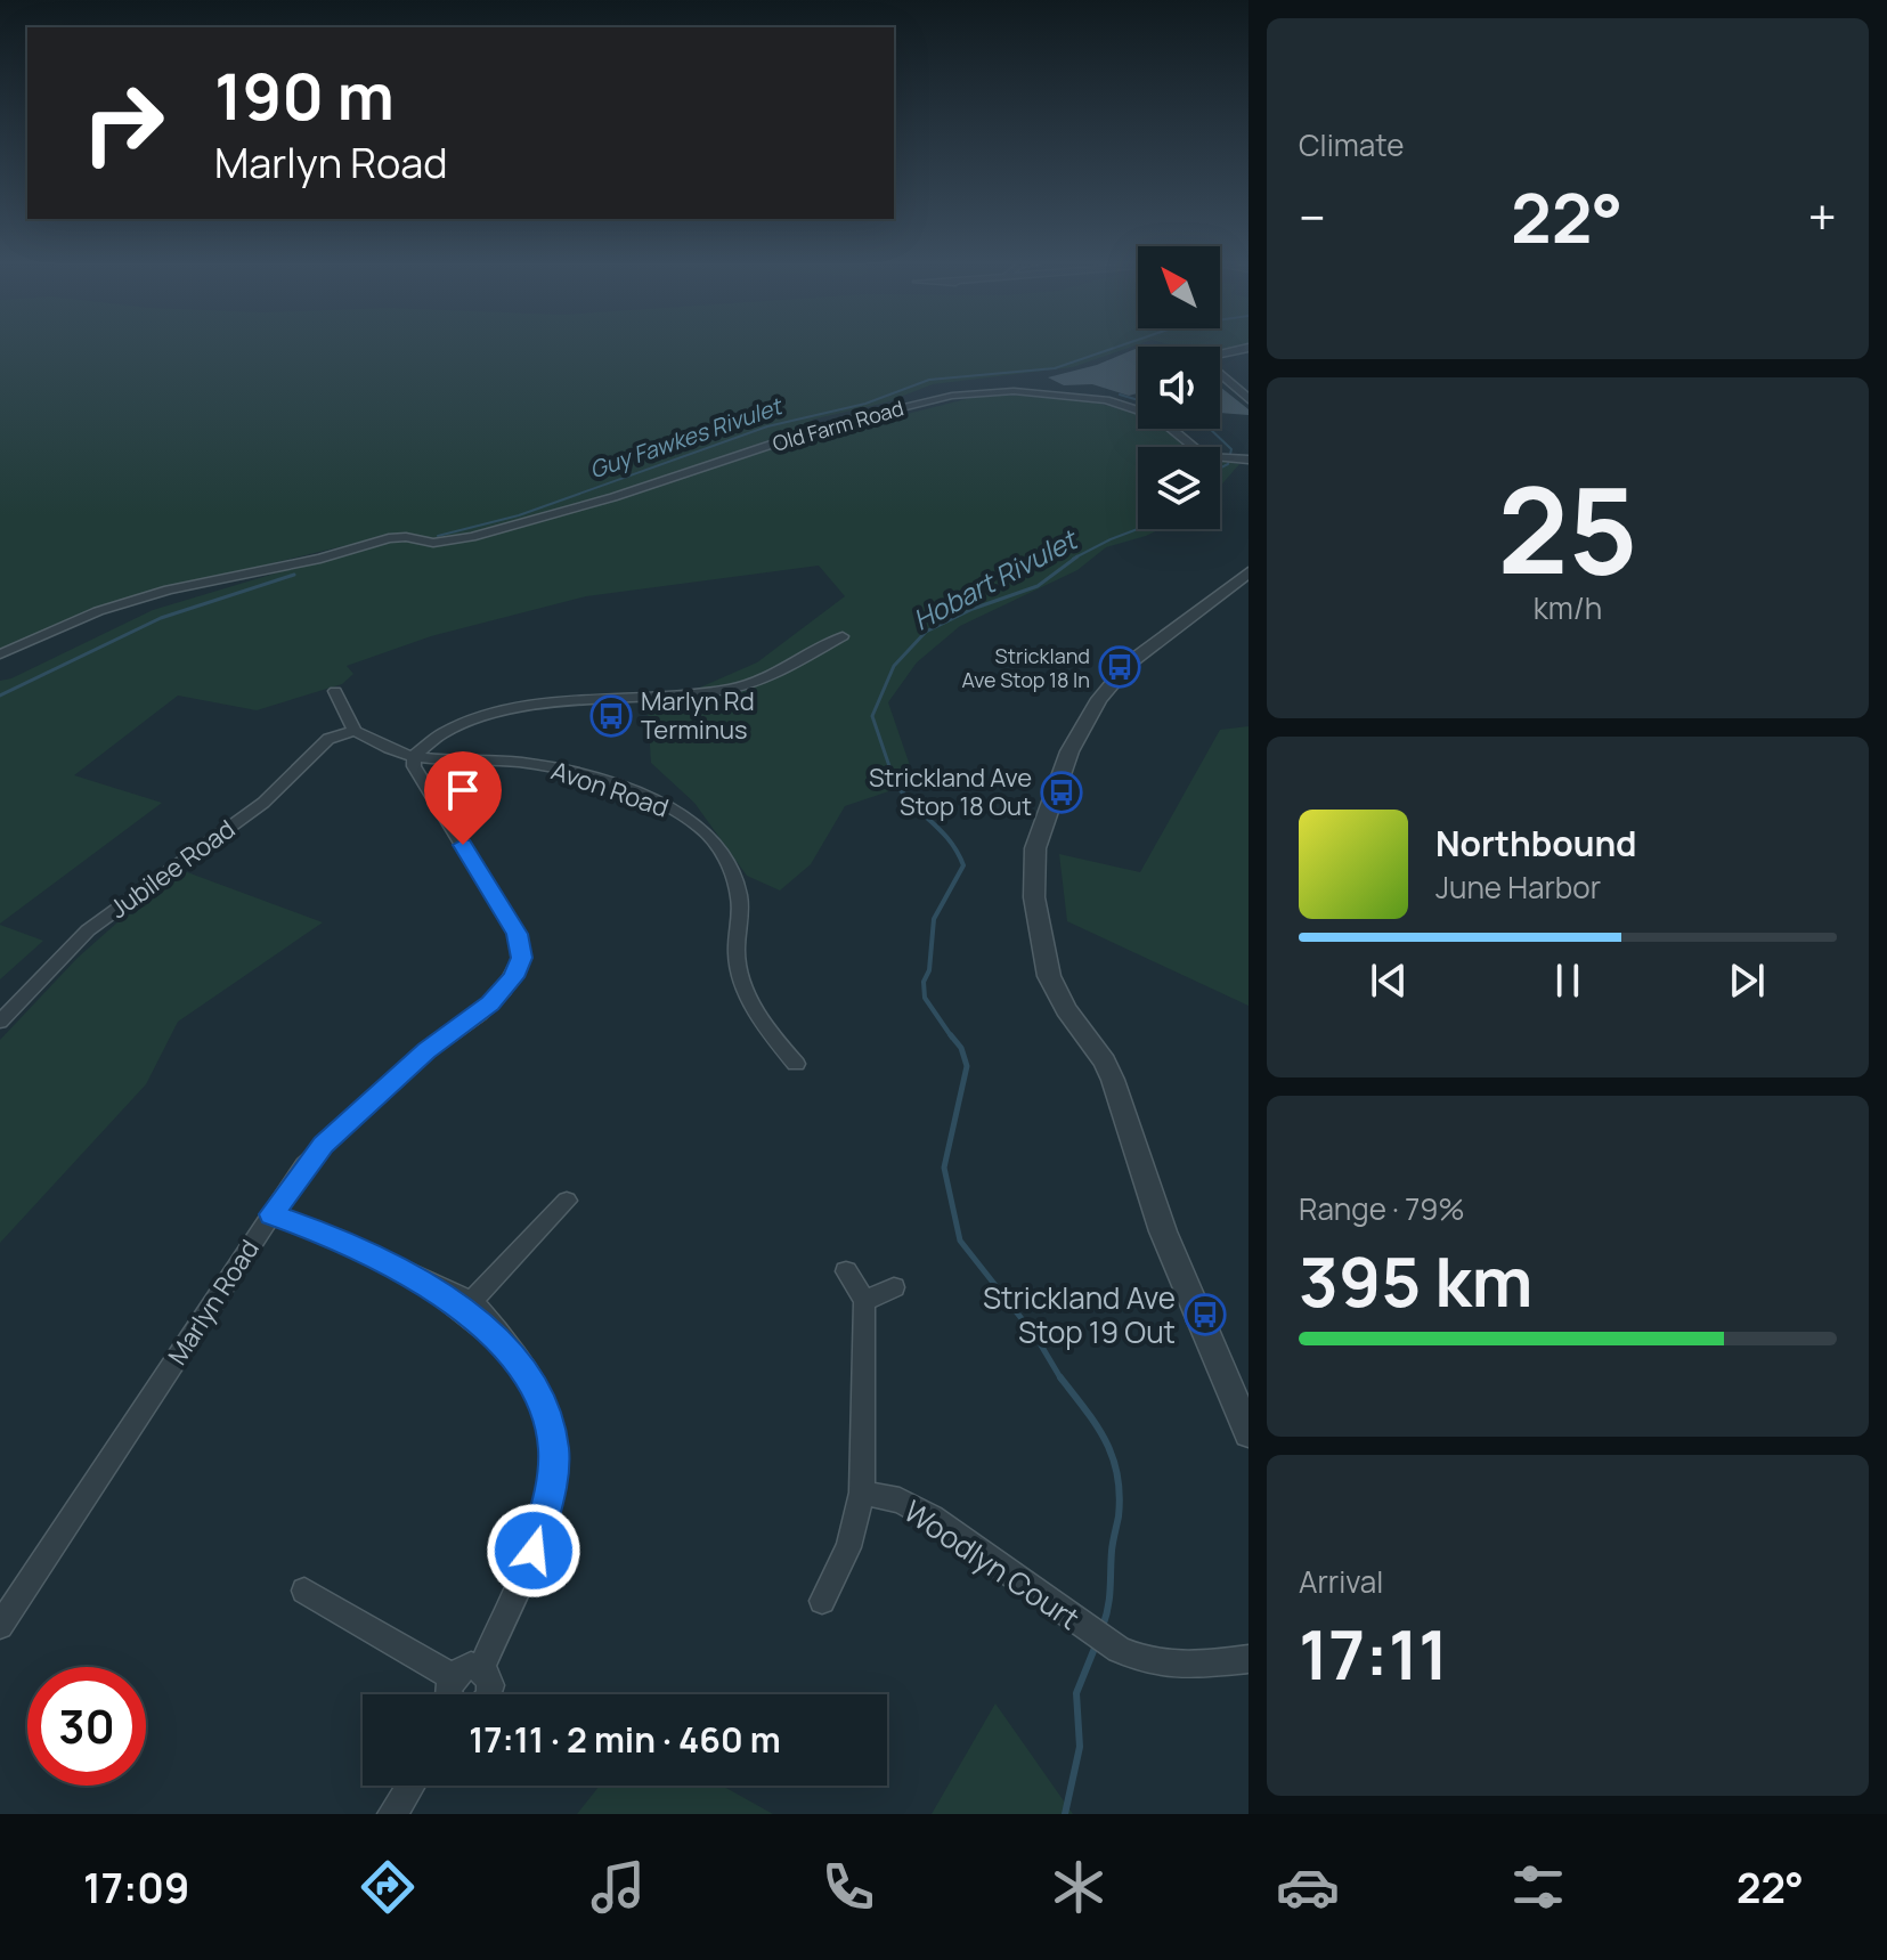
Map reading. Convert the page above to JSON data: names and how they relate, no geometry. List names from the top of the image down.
{
  "streets": {
    "street": [
      "Old Farm Road",
      "Avon Road",
      "Jubilee Road",
      "Marlyn Road",
      "Woodlyn Court"
    ]
  },
  "crossings": [
    ["Avon Road", "Marlyn Road"]
  ],
  "water": ["Guy Fawkes Rivulet", "Hobart Rivulet"],
  "places": {
    "bus stop": [
      "Strickland Ave Stop 18 In",
      "Marlyn Rd Terminus",
      "Strickland Ave Stop 18 Out",
      "Strickland Ave Stop 19 Out"
    ]
  },
  "north": "top left",
  "page": {
    "tile": [
      "Climate",
      ["25", "km/h"],
      ["Range · 79%", "395 km"],
      ["Arrival", "17:11"]
    ],
    "turn": ["190 m", "Marlyn Road"],
    "heat": ["−", "22°", "+"],
    "song": ["Northbound", "June Harbor"],
    "limit": "30",
    "trip": "17:11 · 2 min · 460 m",
    "tabs": ["17:09", "22°"]
  }
}
